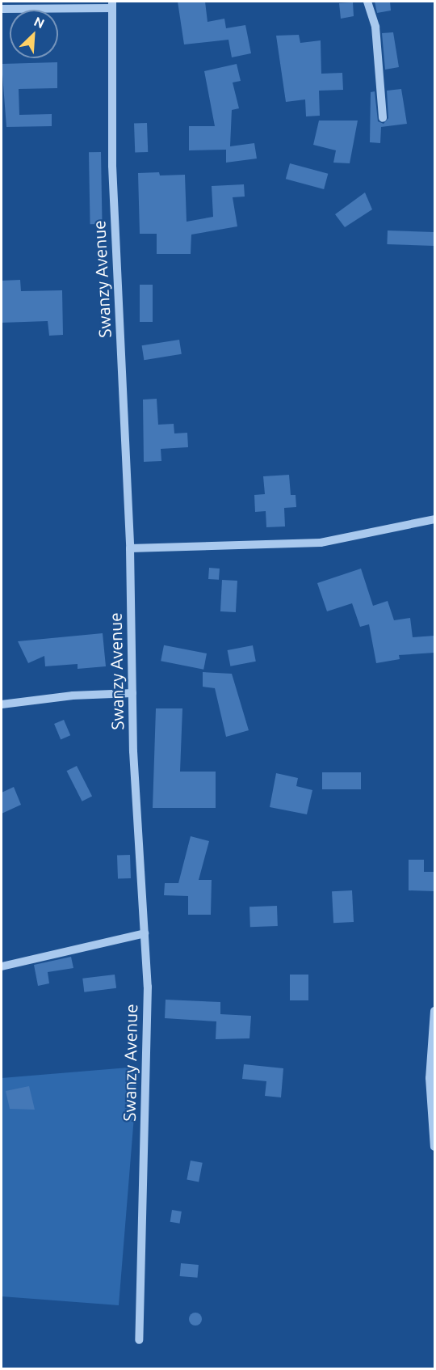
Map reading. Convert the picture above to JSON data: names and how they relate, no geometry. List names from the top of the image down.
{
  "streets": {
    "street": ["Swanzy Avenue"]
  },
  "north": "top right"
}
